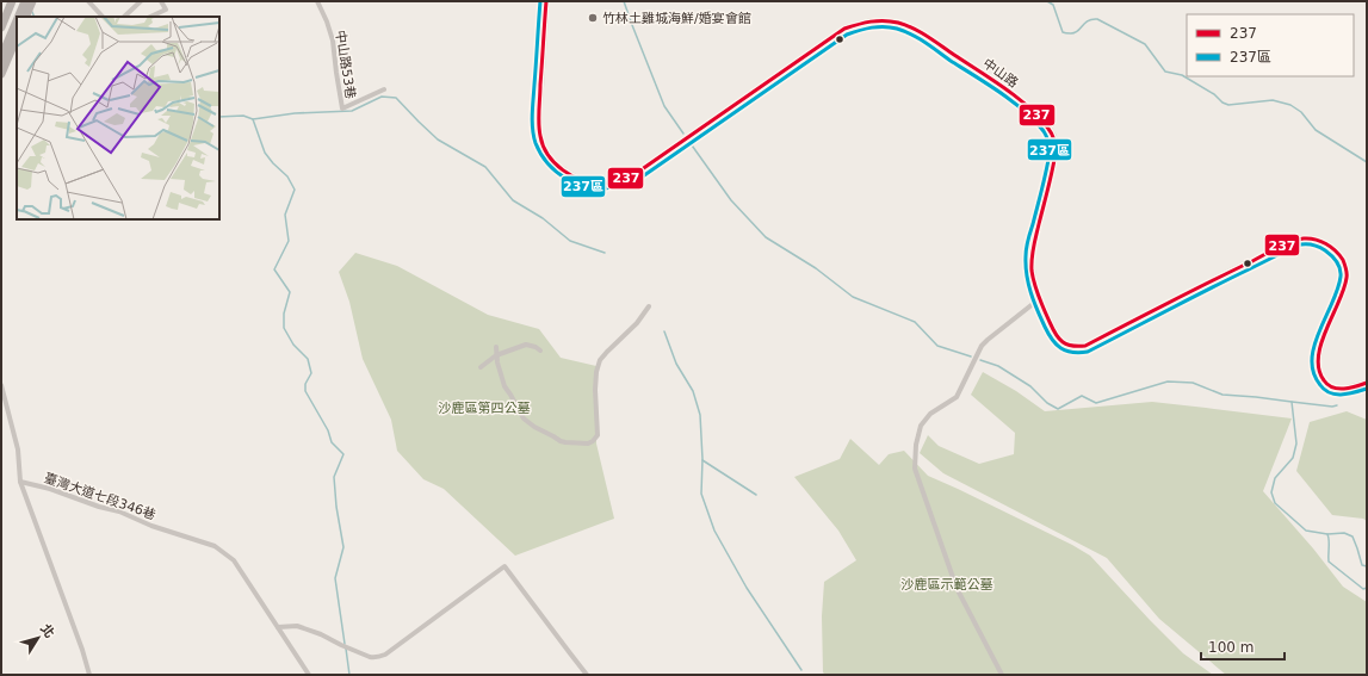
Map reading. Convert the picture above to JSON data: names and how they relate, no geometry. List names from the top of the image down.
{
  "streets": {
    "street": ["中山路53巷", "中山路", "臺灣大道七段346巷"]
  },
  "parks": ["沙鹿區第四公墓", "沙鹿區示範公墓"],
  "places": ["竹林土雞城海鮮/婚宴會館"],
  "lines": ["transit line 237", "transit line 237區"],
  "legend": ["237", "237區"],
  "scale_bar": "100 m",
  "north": "top right"
}
